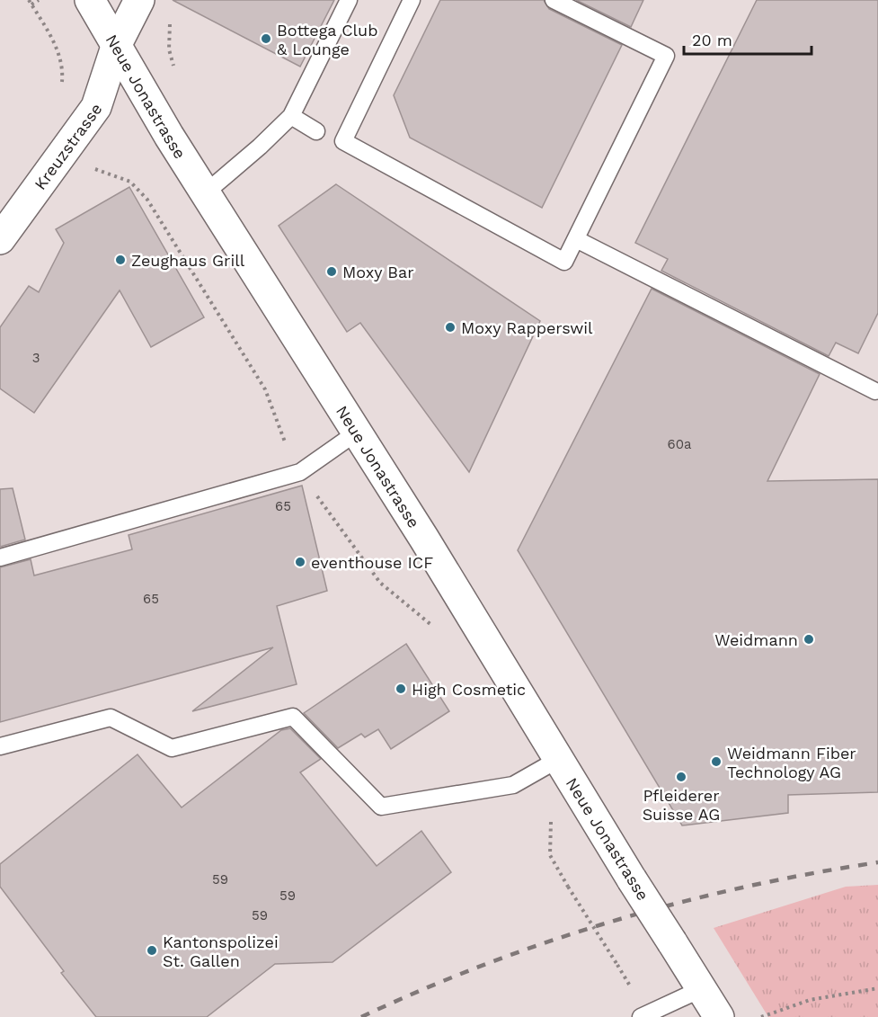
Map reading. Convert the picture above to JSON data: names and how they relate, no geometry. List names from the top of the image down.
{
  "streets": {
    "main road": ["Neue Jonastrasse", "Kreuzstrasse"]
  },
  "crossings": [
    ["Neue Jonastrasse", "Kreuzstrasse"]
  ],
  "places": [
    "Bottega Club & Lounge",
    "Zeughaus Grill",
    "Moxy Bar",
    "Moxy Rapperswil",
    "eventhouse ICF",
    "Weidmann",
    "High Cosmetic",
    "Weidmann Fiber Technology AG",
    "Pfleiderer Suisse AG",
    "Kantonspolizei St. Gallen"
  ],
  "house_numbers": [
    "3",
    "60a",
    "65",
    "65",
    "59",
    "59",
    "59"
  ],
  "scale_bar": "20 m"
}
